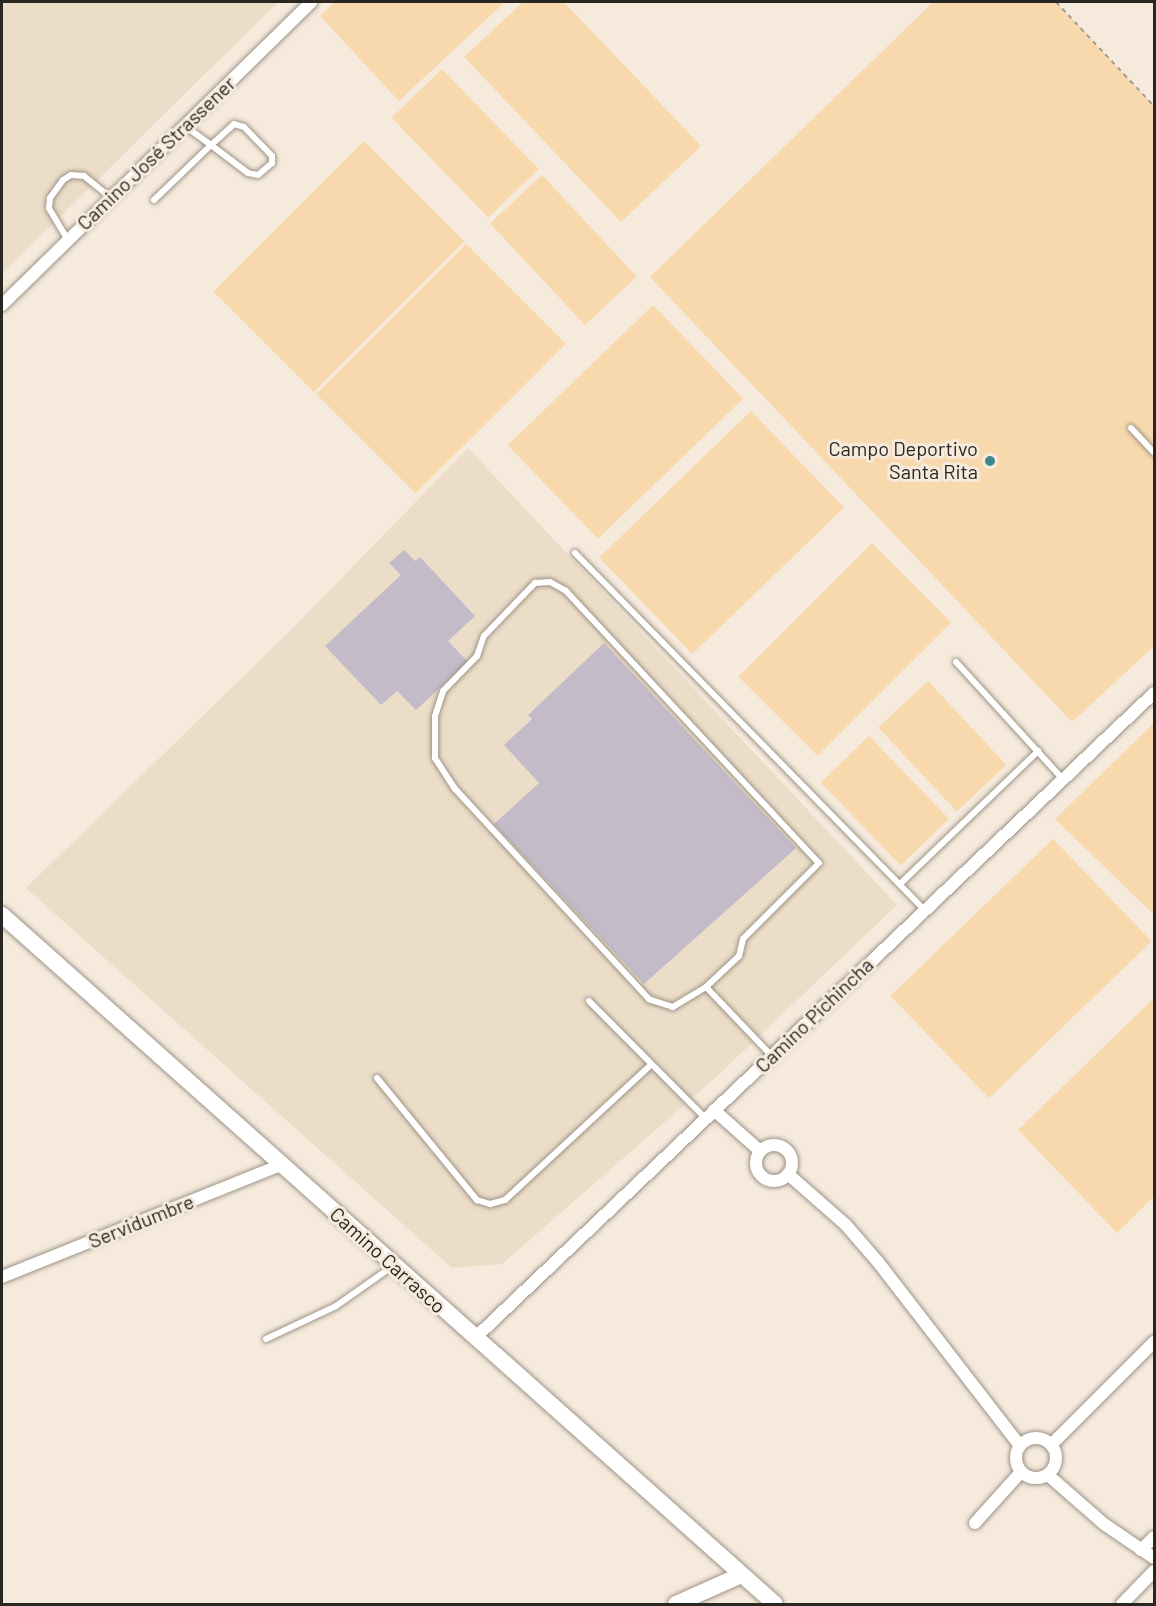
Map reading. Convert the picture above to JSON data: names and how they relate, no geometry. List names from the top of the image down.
{
  "streets": {
    "main road": ["Camino Carrasco"],
    "street": ["Camino José Strassener", "Camino Pichincha", "Servidumbre"]
  },
  "crossings": [
    ["Camino Pichincha", "Camino Carrasco"],
    ["Servidumbre", "Camino Carrasco"]
  ],
  "places": ["Campo Deportivo Santa Rita"]
}
